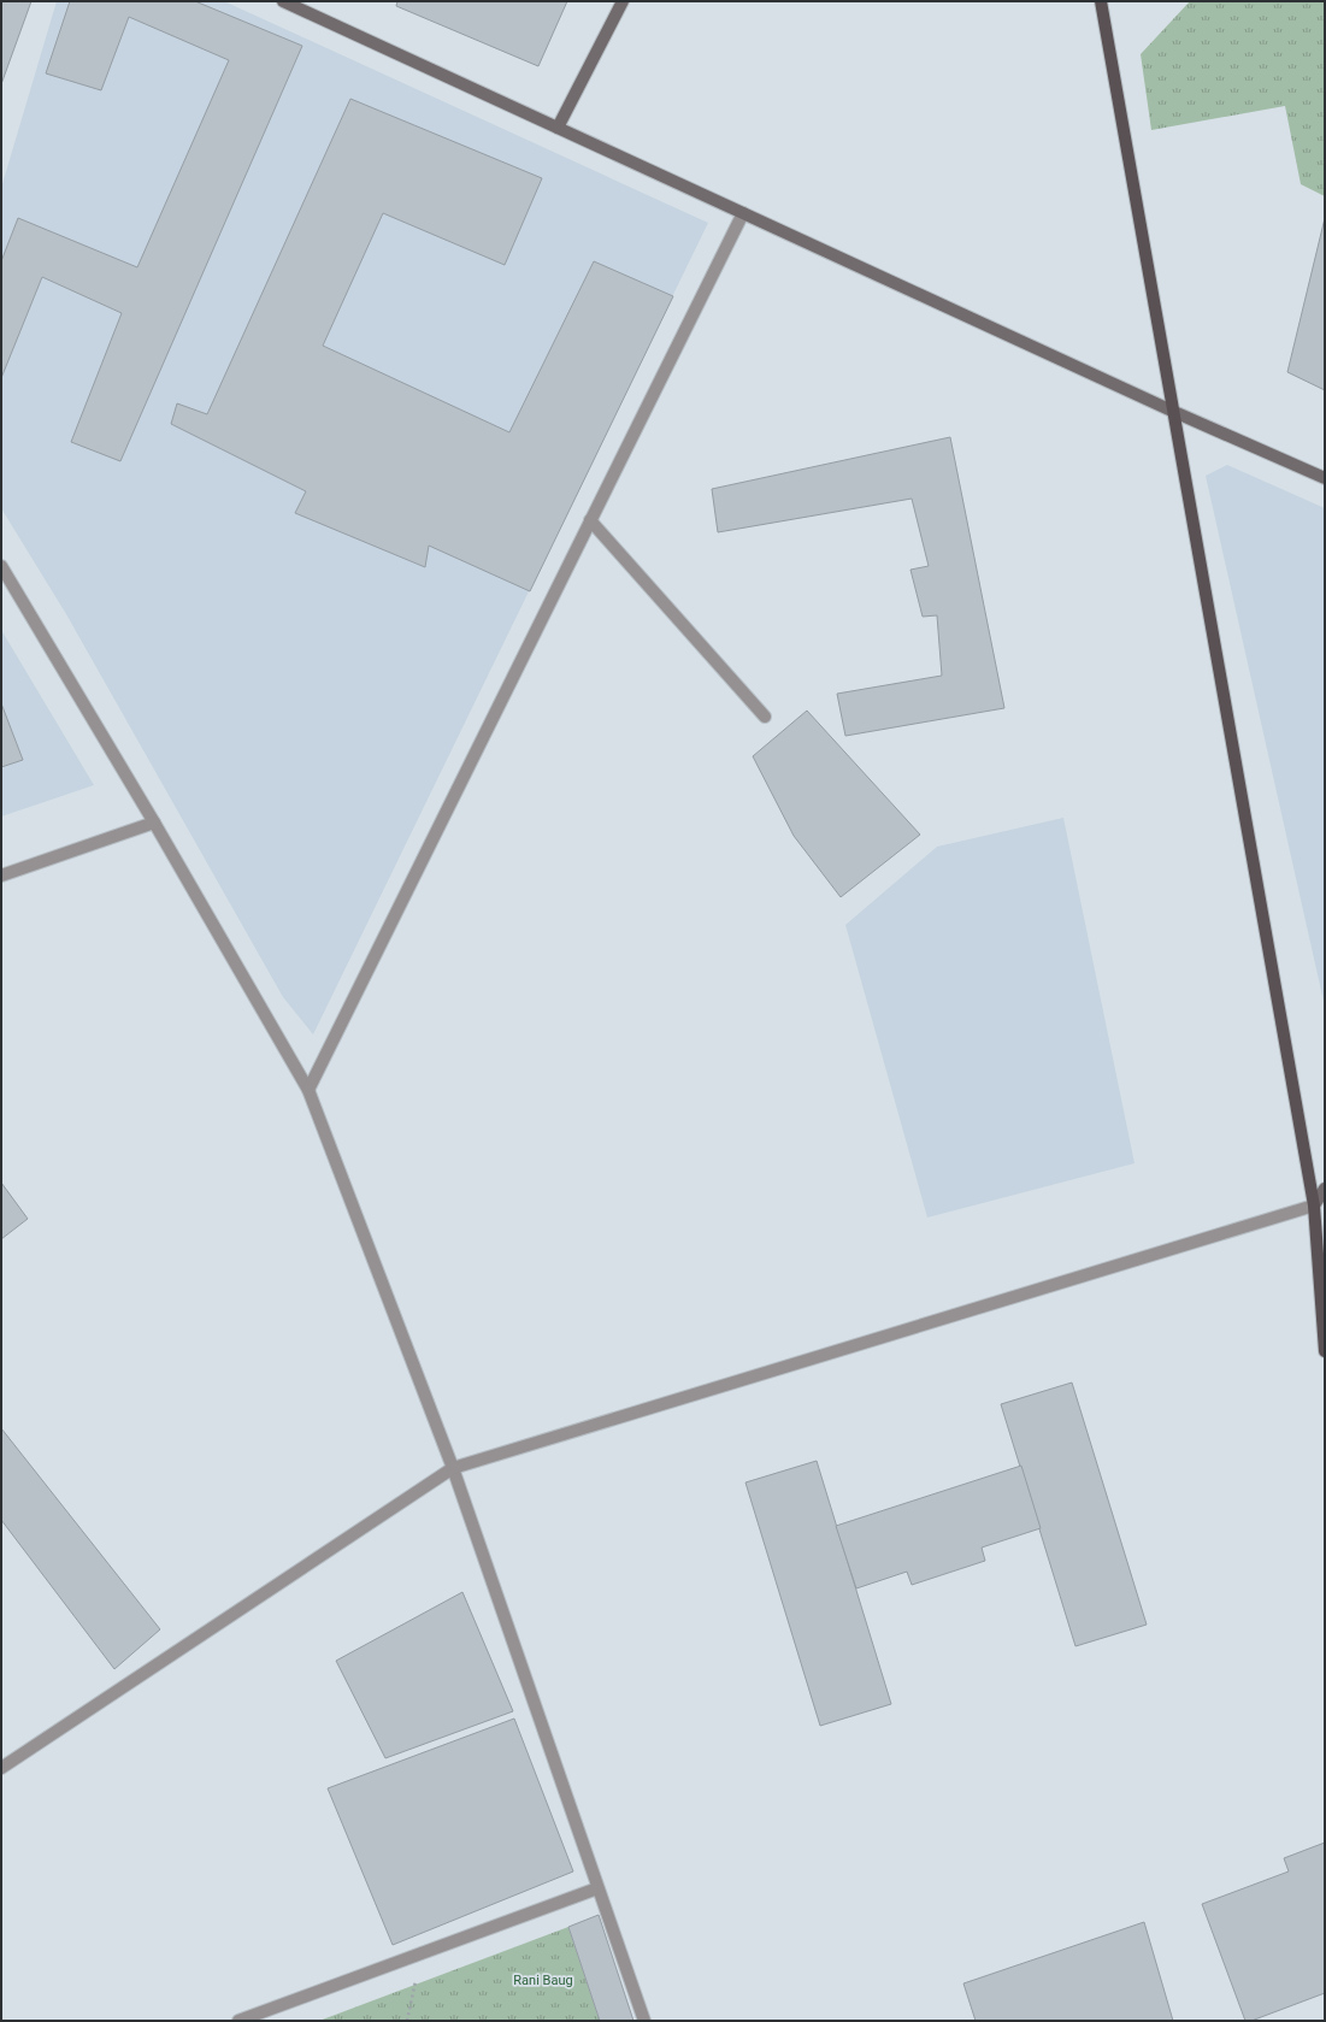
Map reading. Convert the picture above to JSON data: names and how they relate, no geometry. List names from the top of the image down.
{
  "parks": ["Rani Baug"]
}
